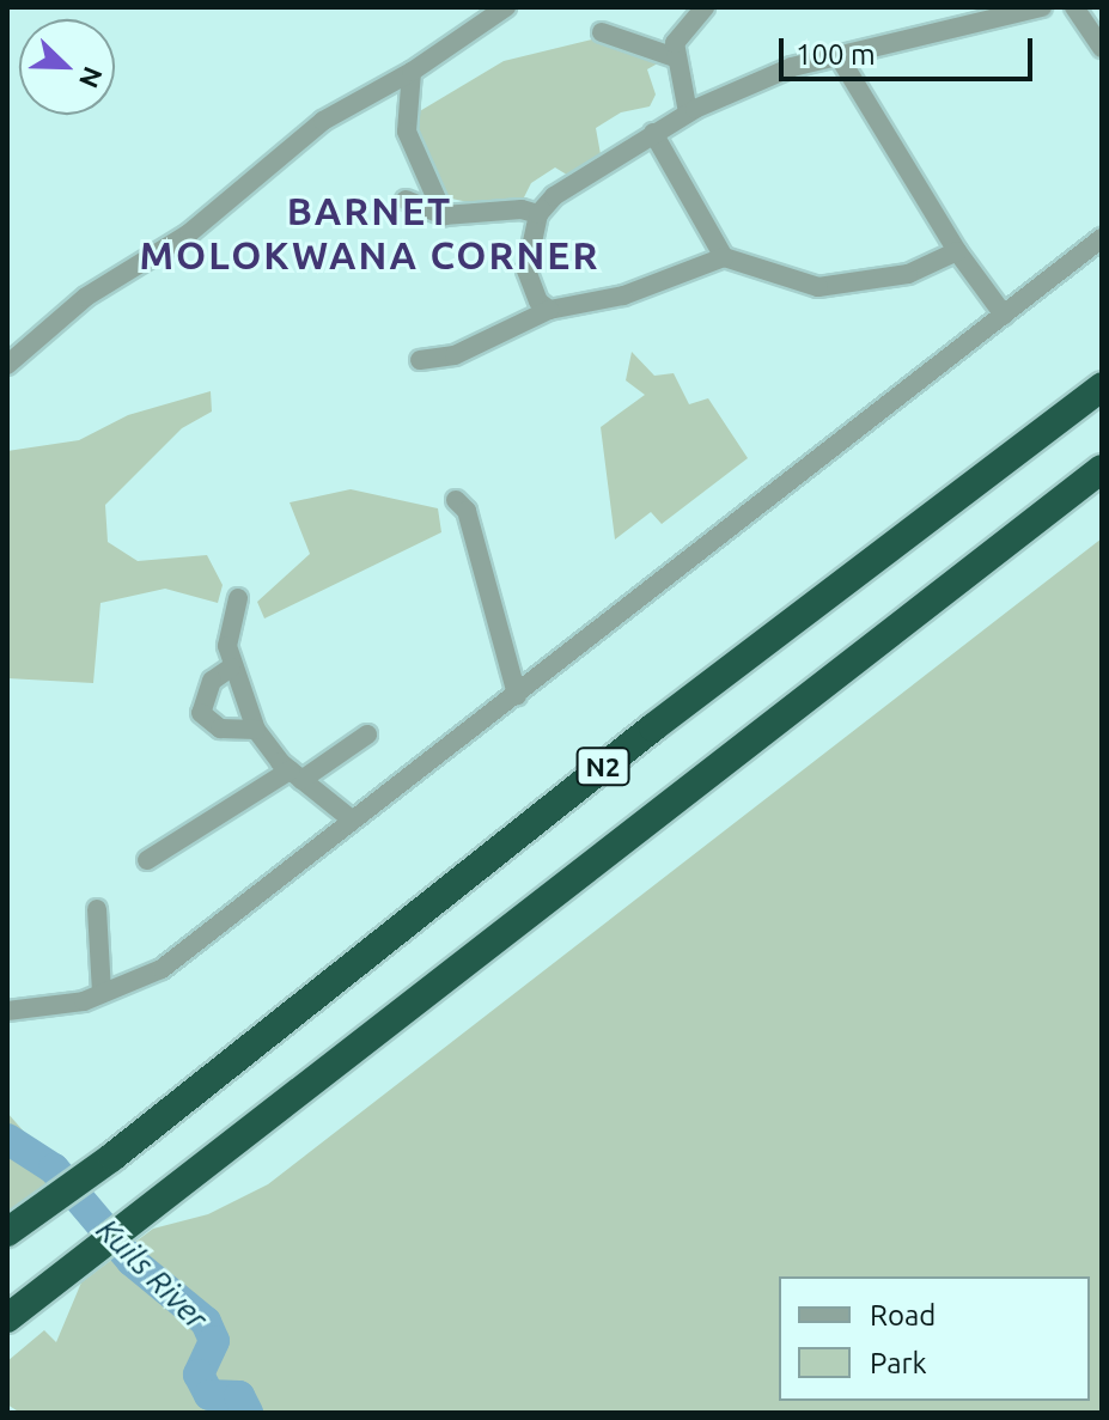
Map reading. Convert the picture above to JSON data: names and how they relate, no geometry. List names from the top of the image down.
{
  "streets": {
    "highway": ["N2"]
  },
  "districts": ["BARNET MOLOKWANA CORNER"],
  "water": ["Kuils River"],
  "legend": ["Road", "Park"],
  "scale_bar": "100 m",
  "north": "bottom right"
}
